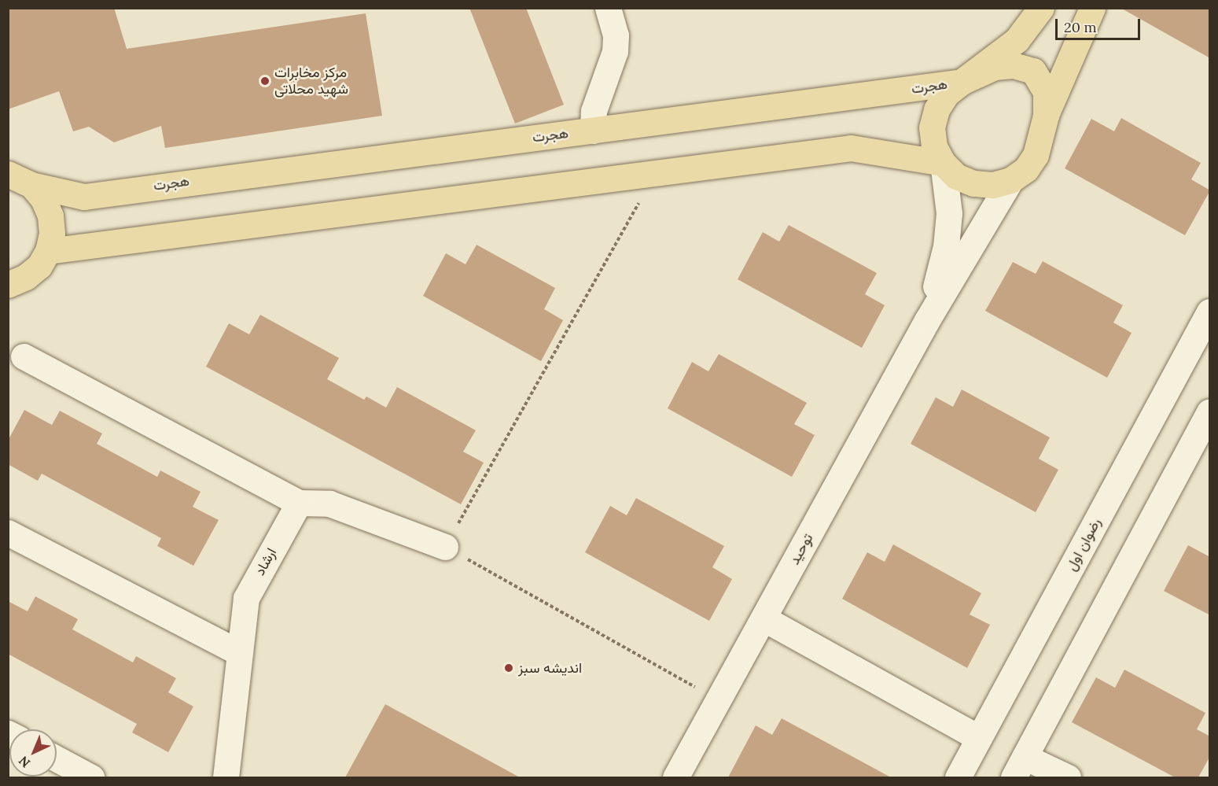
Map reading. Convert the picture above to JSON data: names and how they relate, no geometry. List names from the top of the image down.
{
  "streets": {
    "main road": ["هجرت"],
    "street": ["رضوان اول", "توحید", "ارشاد"]
  },
  "places": ["مرکز مخابرات شهید محلاتی", "اندیشه سبز"],
  "scale_bar": "20 m",
  "north": "bottom left"
}
